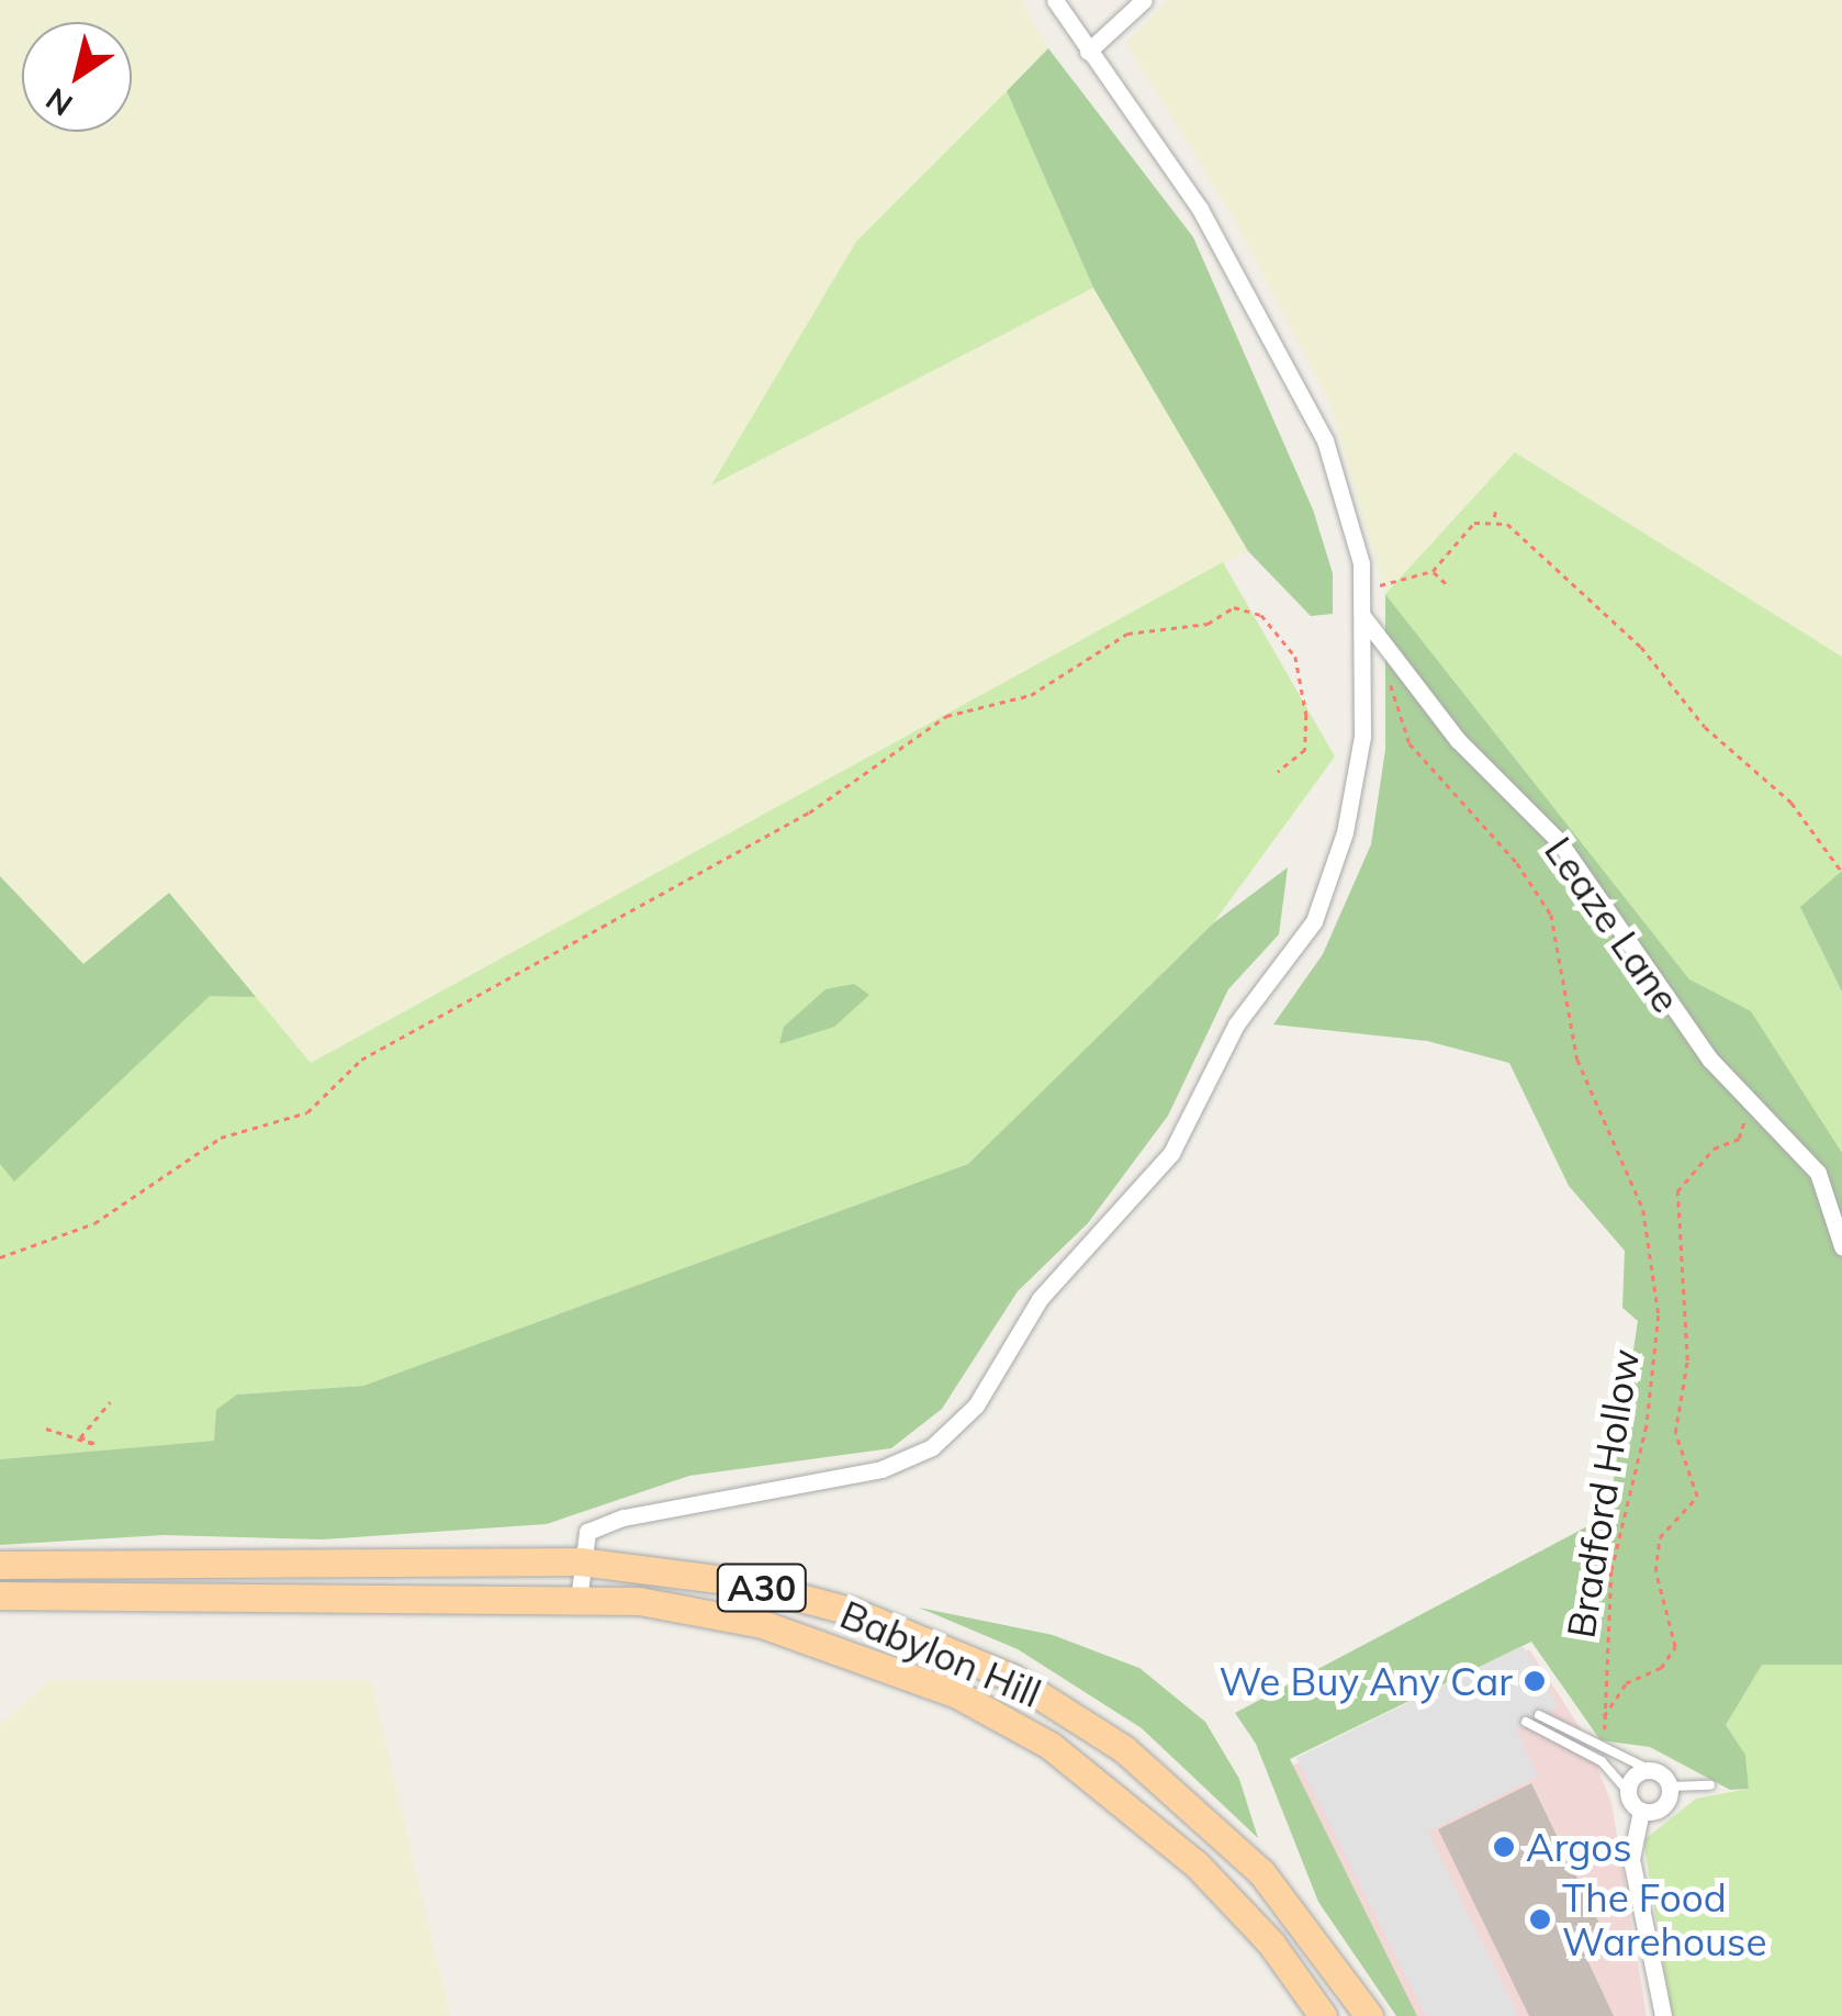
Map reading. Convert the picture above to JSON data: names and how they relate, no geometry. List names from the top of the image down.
{
  "streets": {
    "main road": ["A30", "Babylon Hill"],
    "street": ["Leaze Lane"],
    "path": ["Bradford Hollow"]
  },
  "crossings": [
    ["Leaze Lane", "Bradford Hollow"]
  ],
  "places": ["We Buy Any Car", "Argos", "The Food Warehouse"],
  "north": "bottom left"
}
